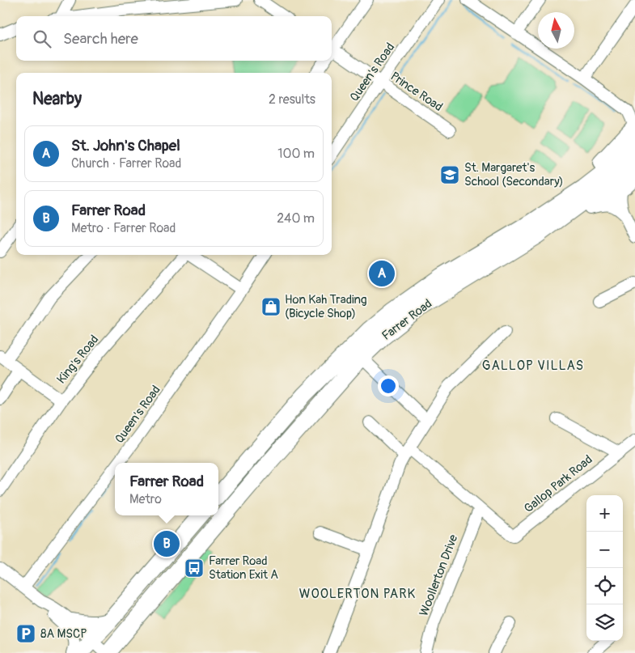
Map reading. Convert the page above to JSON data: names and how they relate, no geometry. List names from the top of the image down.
{
  "streets": {
    "highway": ["Farrer Road"],
    "street": [
      "Queen's Road",
      "Prince Road",
      "King's Road",
      "Gallop Park Road",
      "Woollerton Drive"
    ]
  },
  "crossings": [
    ["Queen's Road", "Prince Road"],
    ["Queen's Road", "King's Road"],
    ["Gallop Park Road", "Woollerton Drive"]
  ],
  "districts": ["GALLOP VILLAS", "WOOLERTON PARK"],
  "places": {
    "school or university": ["St. Margaret's School (Secondary)"],
    "shop": ["Hon Kah Trading (Bicycle Shop)"],
    "bus stop": ["Farrer Road Station Exit A"],
    "parking": ["8A MSCP"]
  },
  "north": "top",
  "page": {
    "search": "Search here",
    "heading": ["Nearby", "2 results"],
    "list": [
      {
        "mark": "A",
        "name": "St. John's Chapel",
        "note": "Church · Farrer Road",
        "value": "100 m"
      },
      {
        "mark": "B",
        "name": "Farrer Road",
        "note": "Metro · Farrer Road",
        "value": "240 m"
      }
    ],
    "pins": ["A", "B"],
    "popup": ["Farrer Road", "Metro"],
    "map_buttons": ["+", "−"]
  }
}
